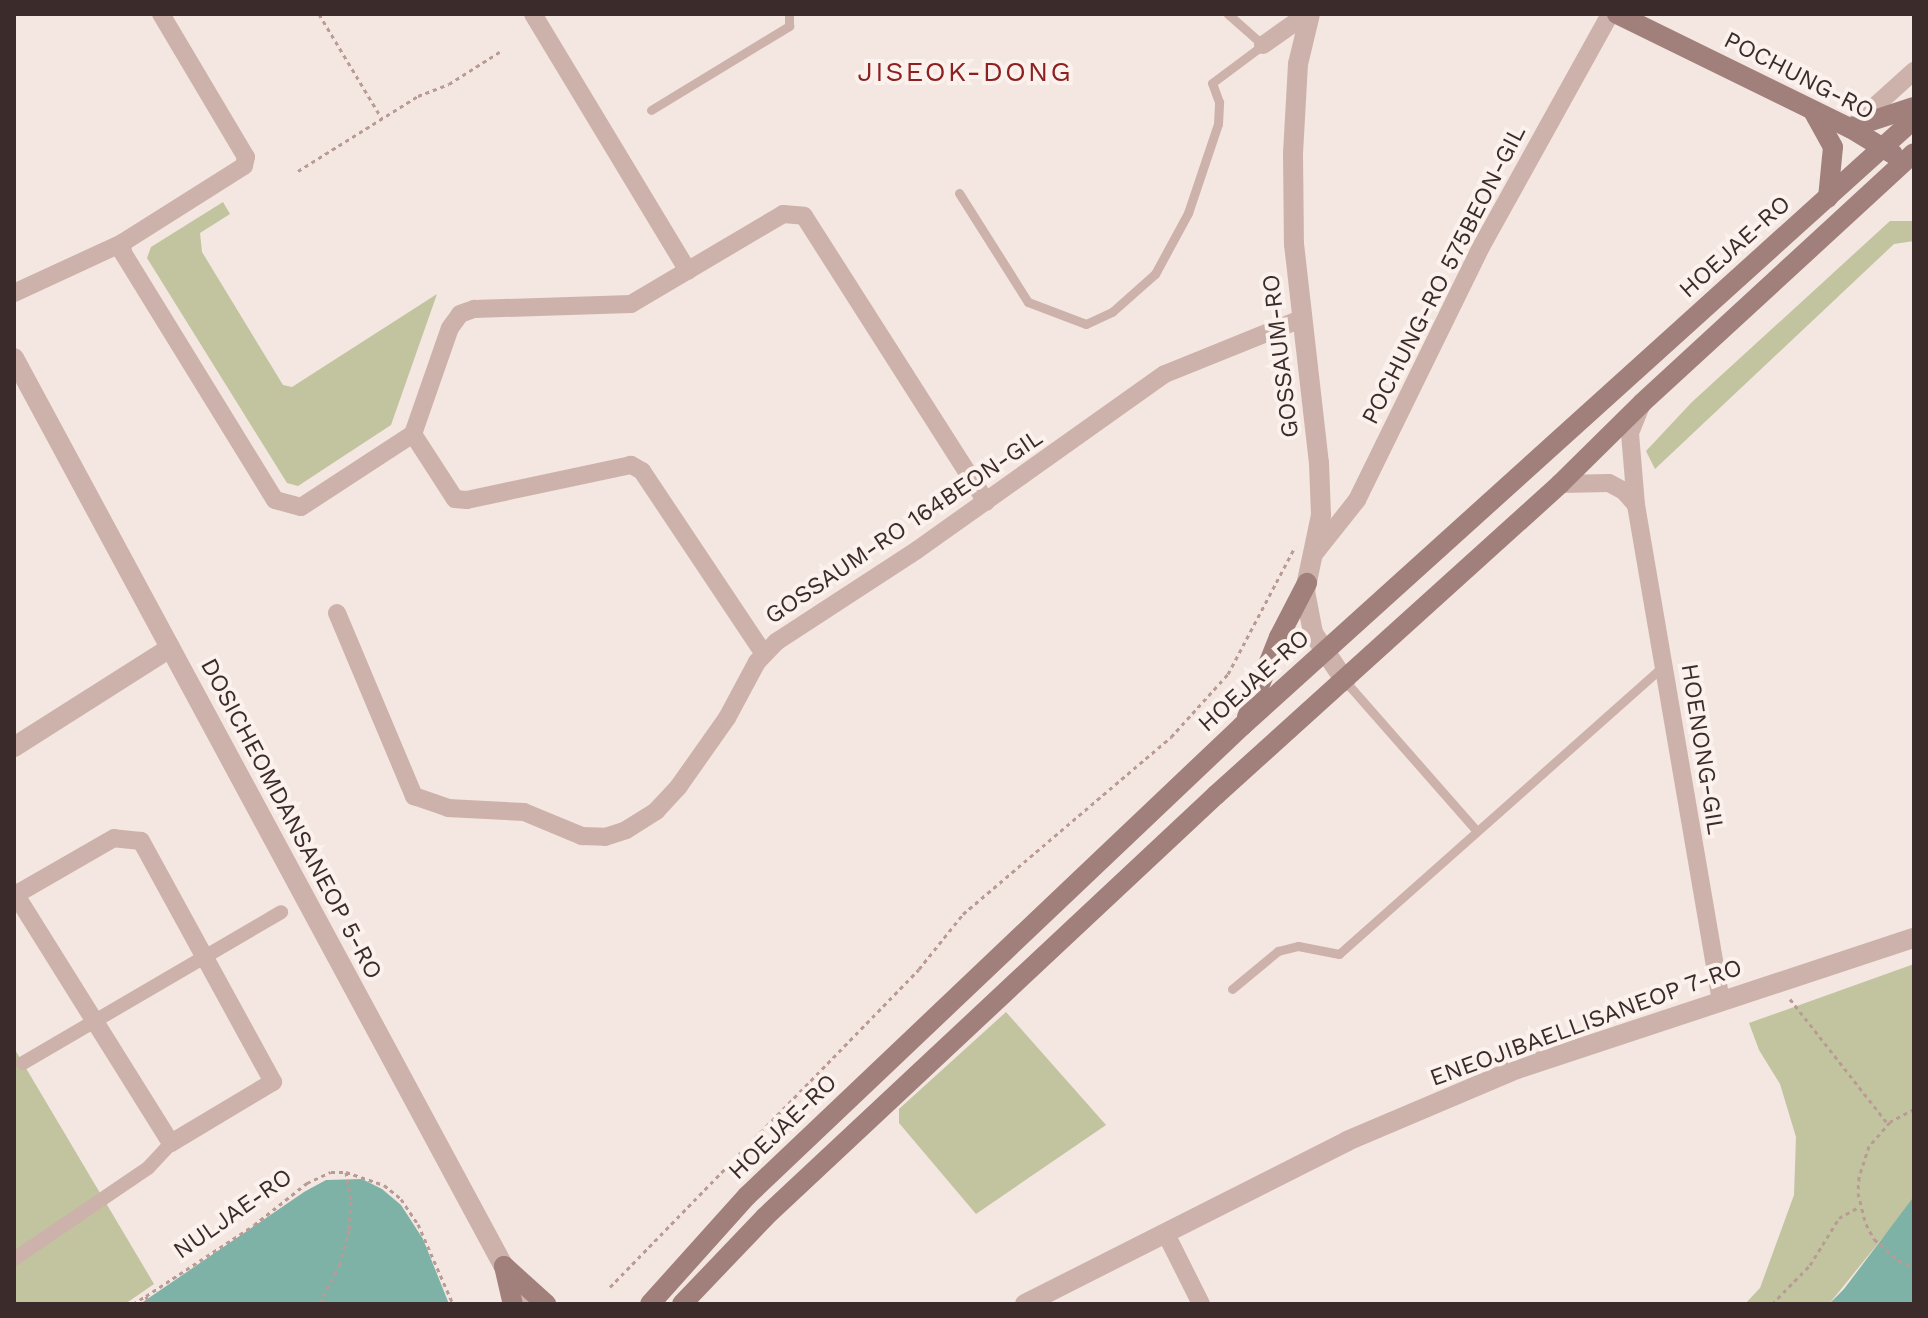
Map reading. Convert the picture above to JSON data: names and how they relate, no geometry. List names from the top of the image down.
{
  "streets": {
    "main road": ["POCHUNG-RO", "HOEJAE-RO"],
    "street": [
      "POCHUNG-RO 575BEON-GIL",
      "GOSSAUM-RO",
      "GOSSAUM-RO 164BEON-GIL",
      "HOENONG-GIL",
      "DOSICHEOMDANSANEOP 5-RO",
      "ENEOJIBAELLISANEOP 7-RO"
    ],
    "path": ["NULJAE-RO"]
  },
  "crossings": [
    ["POCHUNG-RO", "HOEJAE-RO"],
    ["HOEJAE-RO", "GOSSAUM-RO"],
    ["POCHUNG-RO 575BEON-GIL", "GOSSAUM-RO"],
    ["GOSSAUM-RO", "GOSSAUM-RO 164BEON-GIL"],
    ["HOENONG-GIL", "ENEOJIBAELLISANEOP 7-RO"]
  ],
  "districts": ["JISEOK-DONG"]
}
